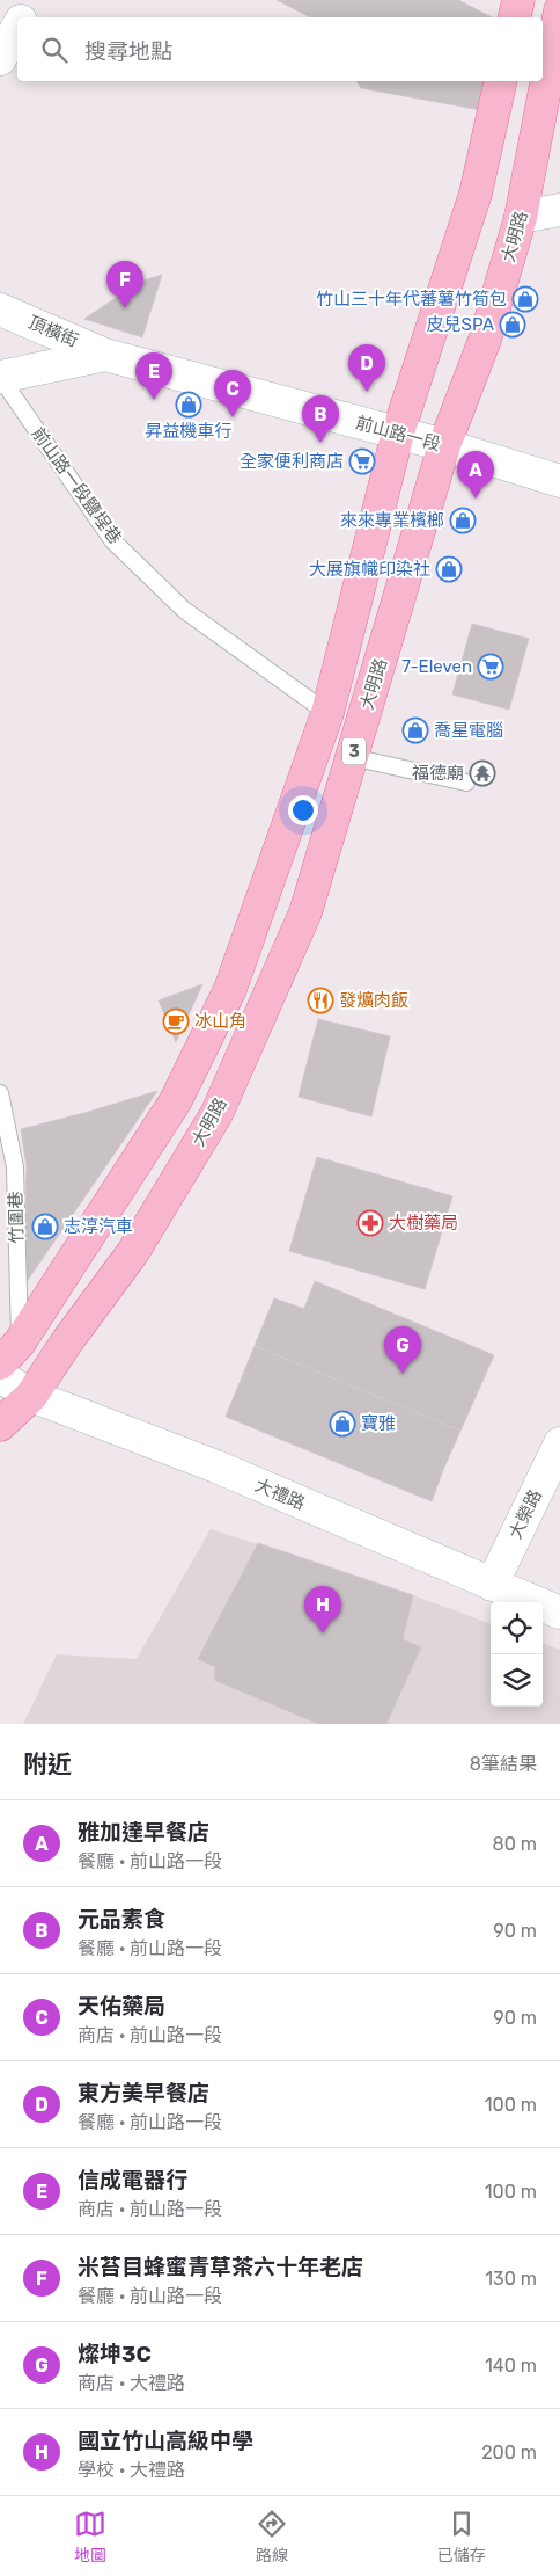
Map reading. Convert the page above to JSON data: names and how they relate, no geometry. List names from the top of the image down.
{
  "streets": {
    "main road": ["大明路", "3"],
    "street": [
      "頂橫街",
      "前山路一段",
      "大禮路",
      "大榮路"
    ],
    "lane": ["前山路一段鹽埕巷", "竹圍巷"]
  },
  "crossings": [
    ["大明路", "前山路一段"],
    ["大明路", "前山路一段鹽埕巷"],
    ["大明路", "竹圍巷"],
    ["大明路", "大禮路"],
    ["頂橫街", "前山路一段"],
    ["前山路一段", "前山路一段鹽埕巷"],
    ["大禮路", "大榮路"]
  ],
  "places": {
    "shop": [
      "竹山三十年代蕃薯竹筍包",
      "皮兒SPA",
      "昇益機車行",
      "來來專業檳榔",
      "大展旗幟印染社",
      "喬星電腦",
      "志淳汽車",
      "寶雅"
    ],
    "supermarket": ["全家便利商店", "7-Eleven"],
    "temple": ["福德廟"],
    "restaurant": ["發爌肉飯"],
    "cafe": ["冰山角"],
    "pharmacy": ["大樹藥局"]
  },
  "page": {
    "search": "搜尋地點",
    "pins": [
      "F",
      "D",
      "E",
      "C",
      "B",
      "A",
      "G",
      "H"
    ],
    "heading": ["附近", "8筆結果"],
    "list": [
      {
        "mark": "A",
        "name": "雅加達早餐店",
        "note": "餐廳 · 前山路一段",
        "value": "80 m"
      },
      {
        "mark": "B",
        "name": "元品素食",
        "note": "餐廳 · 前山路一段",
        "value": "90 m"
      },
      {
        "mark": "C",
        "name": "天佑藥局",
        "note": "商店 · 前山路一段",
        "value": "90 m"
      },
      {
        "mark": "D",
        "name": "東方美早餐店",
        "note": "餐廳 · 前山路一段",
        "value": "100 m"
      },
      {
        "mark": "E",
        "name": "信成電器行",
        "note": "商店 · 前山路一段",
        "value": "100 m"
      },
      {
        "mark": "F",
        "name": "米苔目蜂蜜青草茶六十年老店",
        "note": "餐廳 · 前山路一段",
        "value": "130 m"
      },
      {
        "mark": "G",
        "name": "燦坤3C",
        "note": "商店 · 大禮路",
        "value": "140 m"
      },
      {
        "mark": "H",
        "name": "國立竹山高級中學",
        "note": "學校 · 大禮路",
        "value": "200 m"
      }
    ],
    "nav": ["地圖", "路線", "已儲存"]
  }
}
